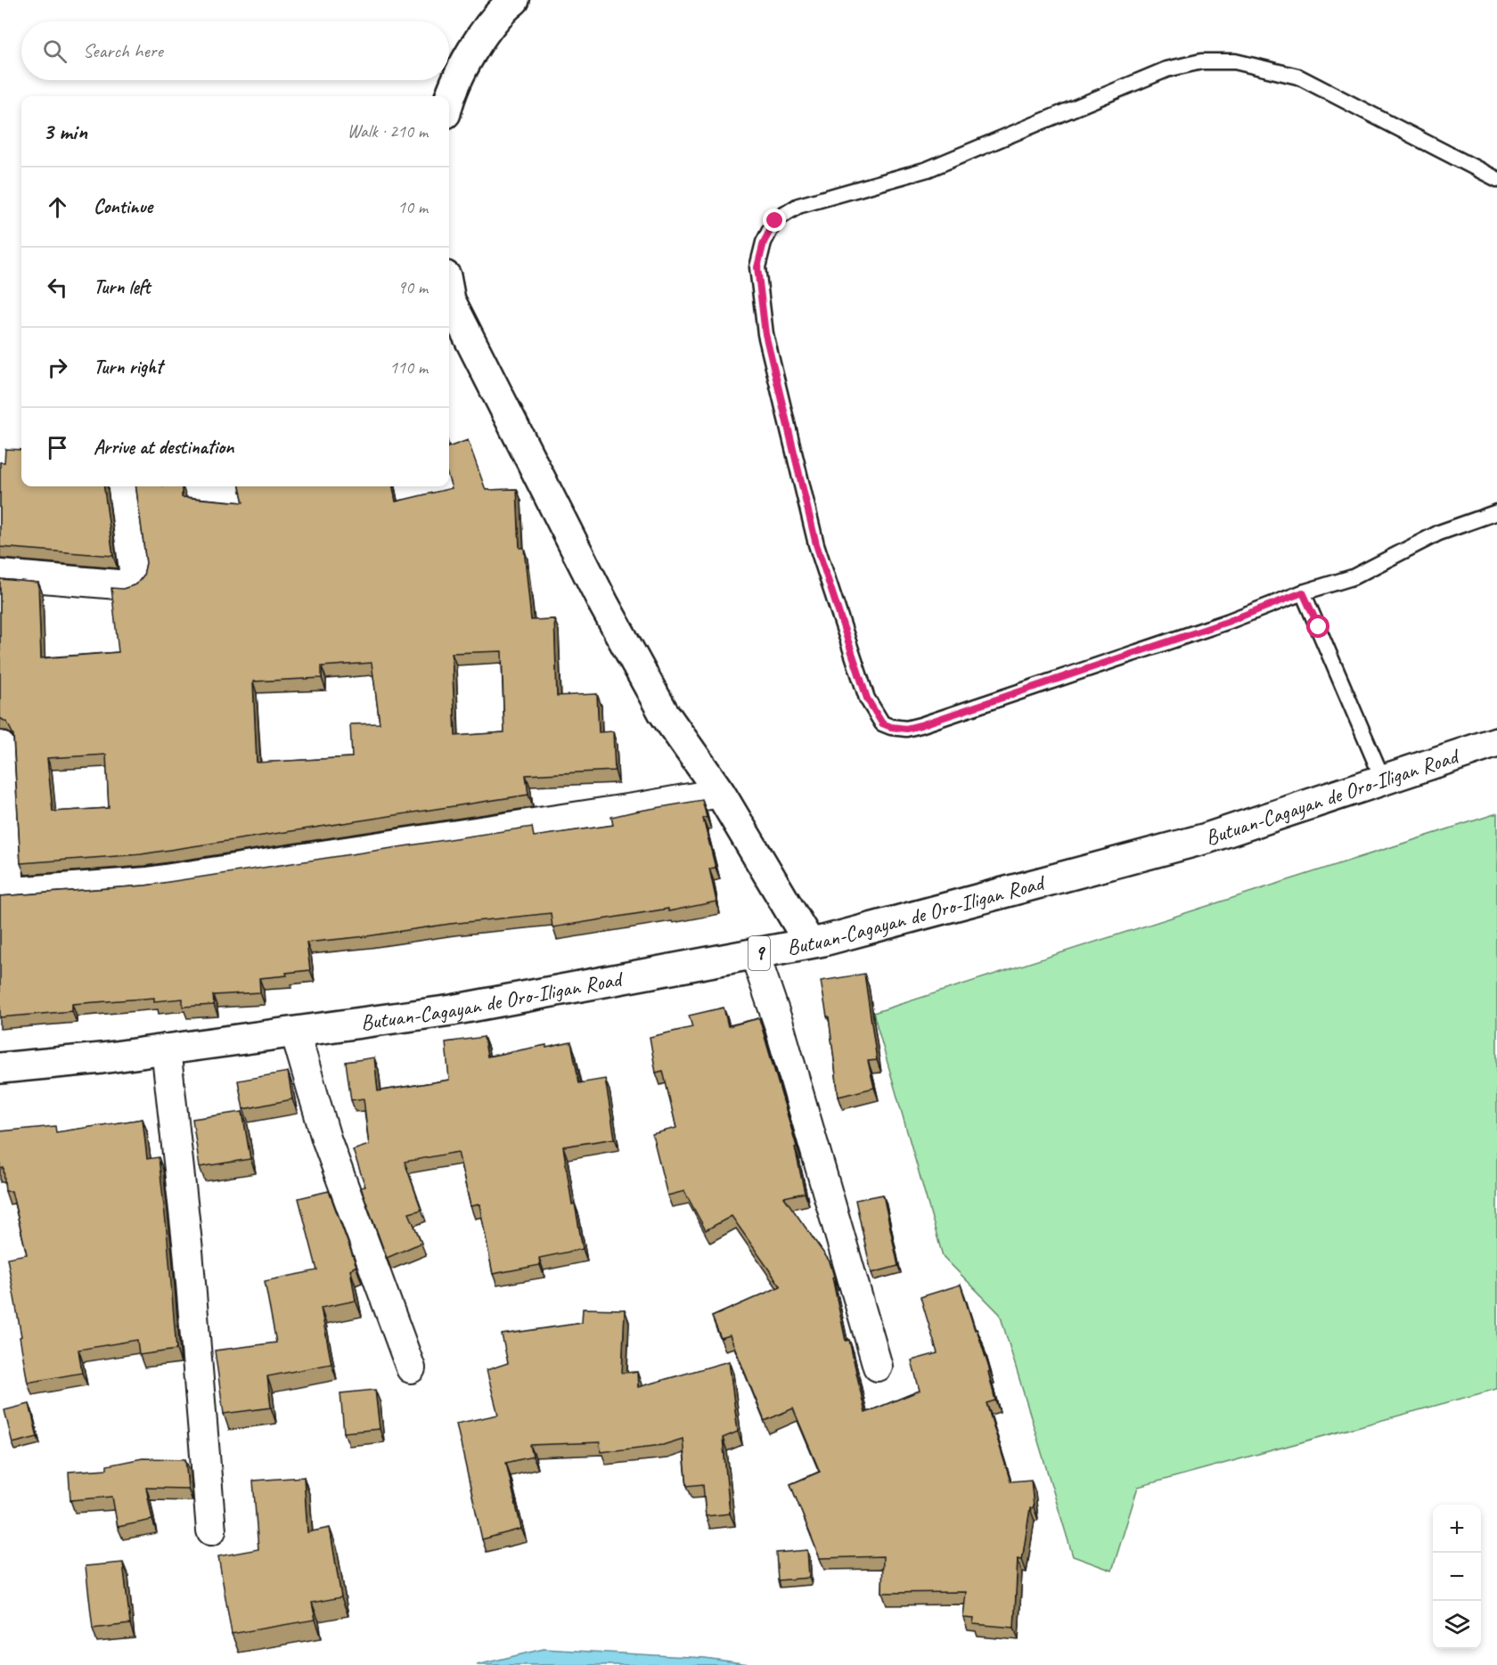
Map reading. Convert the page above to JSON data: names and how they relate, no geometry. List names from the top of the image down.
{
  "streets": {
    "main road": ["Butuan-Cagayan de Oro-Iligan Road", "9"]
  },
  "page": {
    "search": "Search here",
    "heading": ["3 min", "Walk · 210 m"],
    "list": [
      ["Continue", "10 m"],
      ["Turn left", "90 m"],
      ["Turn right", "110 m"],
      "Arrive at destination"
    ],
    "map_buttons": ["+", "−"]
  }
}
